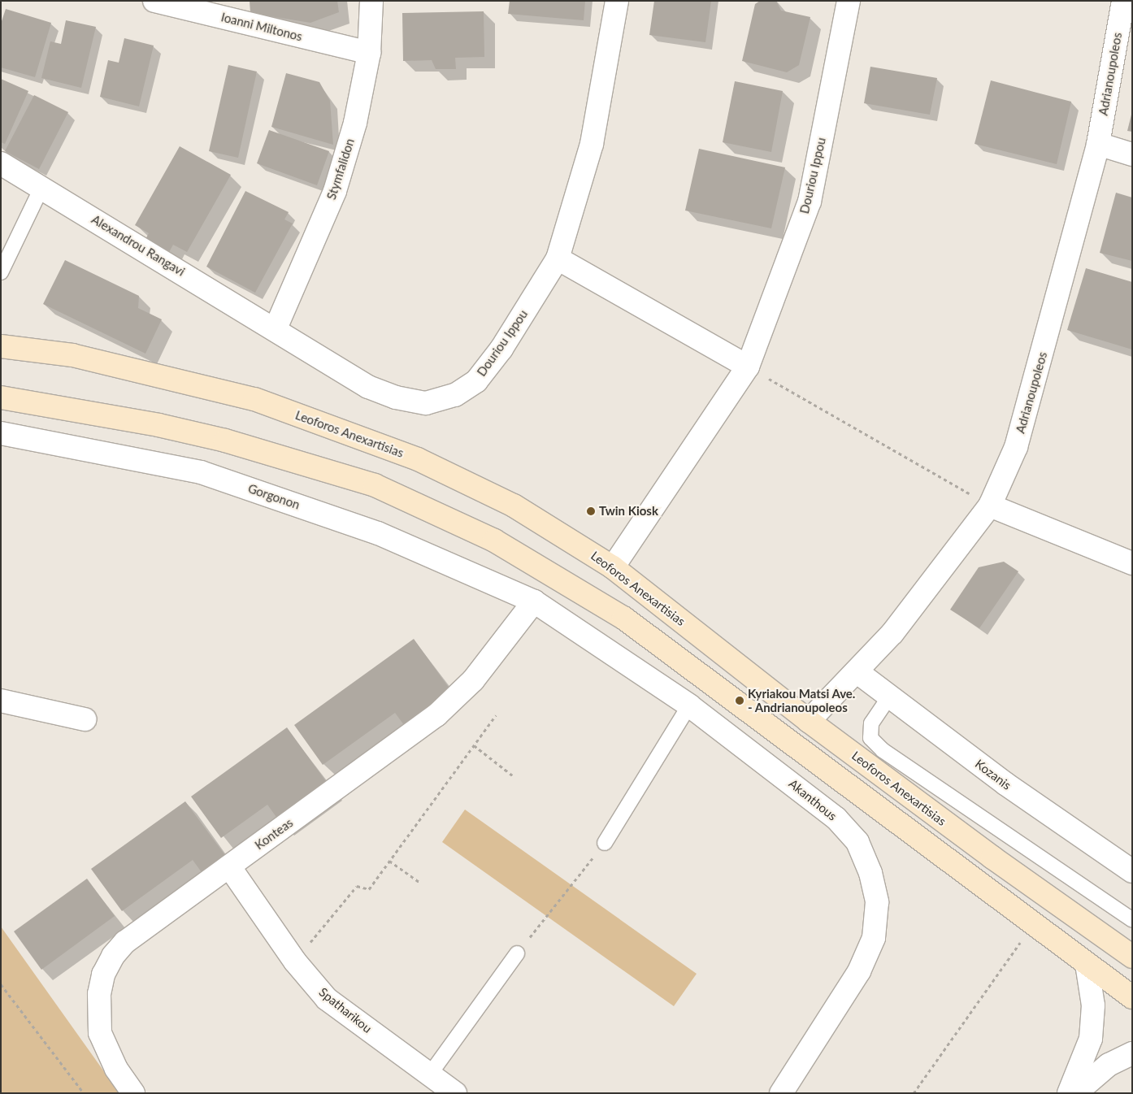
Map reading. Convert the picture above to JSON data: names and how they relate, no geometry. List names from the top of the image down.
{
  "streets": {
    "main road": ["Leoforos Anexartisias"],
    "street": [
      "Ioanni Miltonos",
      "Adrianoupoleos",
      "Stymfalidon",
      "Douriou Ippou",
      "Alexandrou Rangavi",
      "Gorgonon",
      "Kozanis",
      "Akanthous",
      "Konteas",
      "Spatharikou"
    ]
  },
  "crossings": [
    ["Ioanni Miltonos", "Stymfalidon"],
    ["Adrianoupoleos", "Leoforos Anexartisias"],
    ["Adrianoupoleos", "Kozanis"],
    ["Stymfalidon", "Douriou Ippou"],
    ["Stymfalidon", "Alexandrou Rangavi"],
    ["Douriou Ippou", "Alexandrou Rangavi"],
    ["Douriou Ippou", "Leoforos Anexartisias"],
    ["Gorgonon", "Akanthous"],
    ["Gorgonon", "Konteas"],
    ["Akanthous", "Konteas"],
    ["Konteas", "Spatharikou"]
  ],
  "places": ["Twin Kiosk", "Kyriakou Matsi Ave. - Andrianoupoleos"]
}
